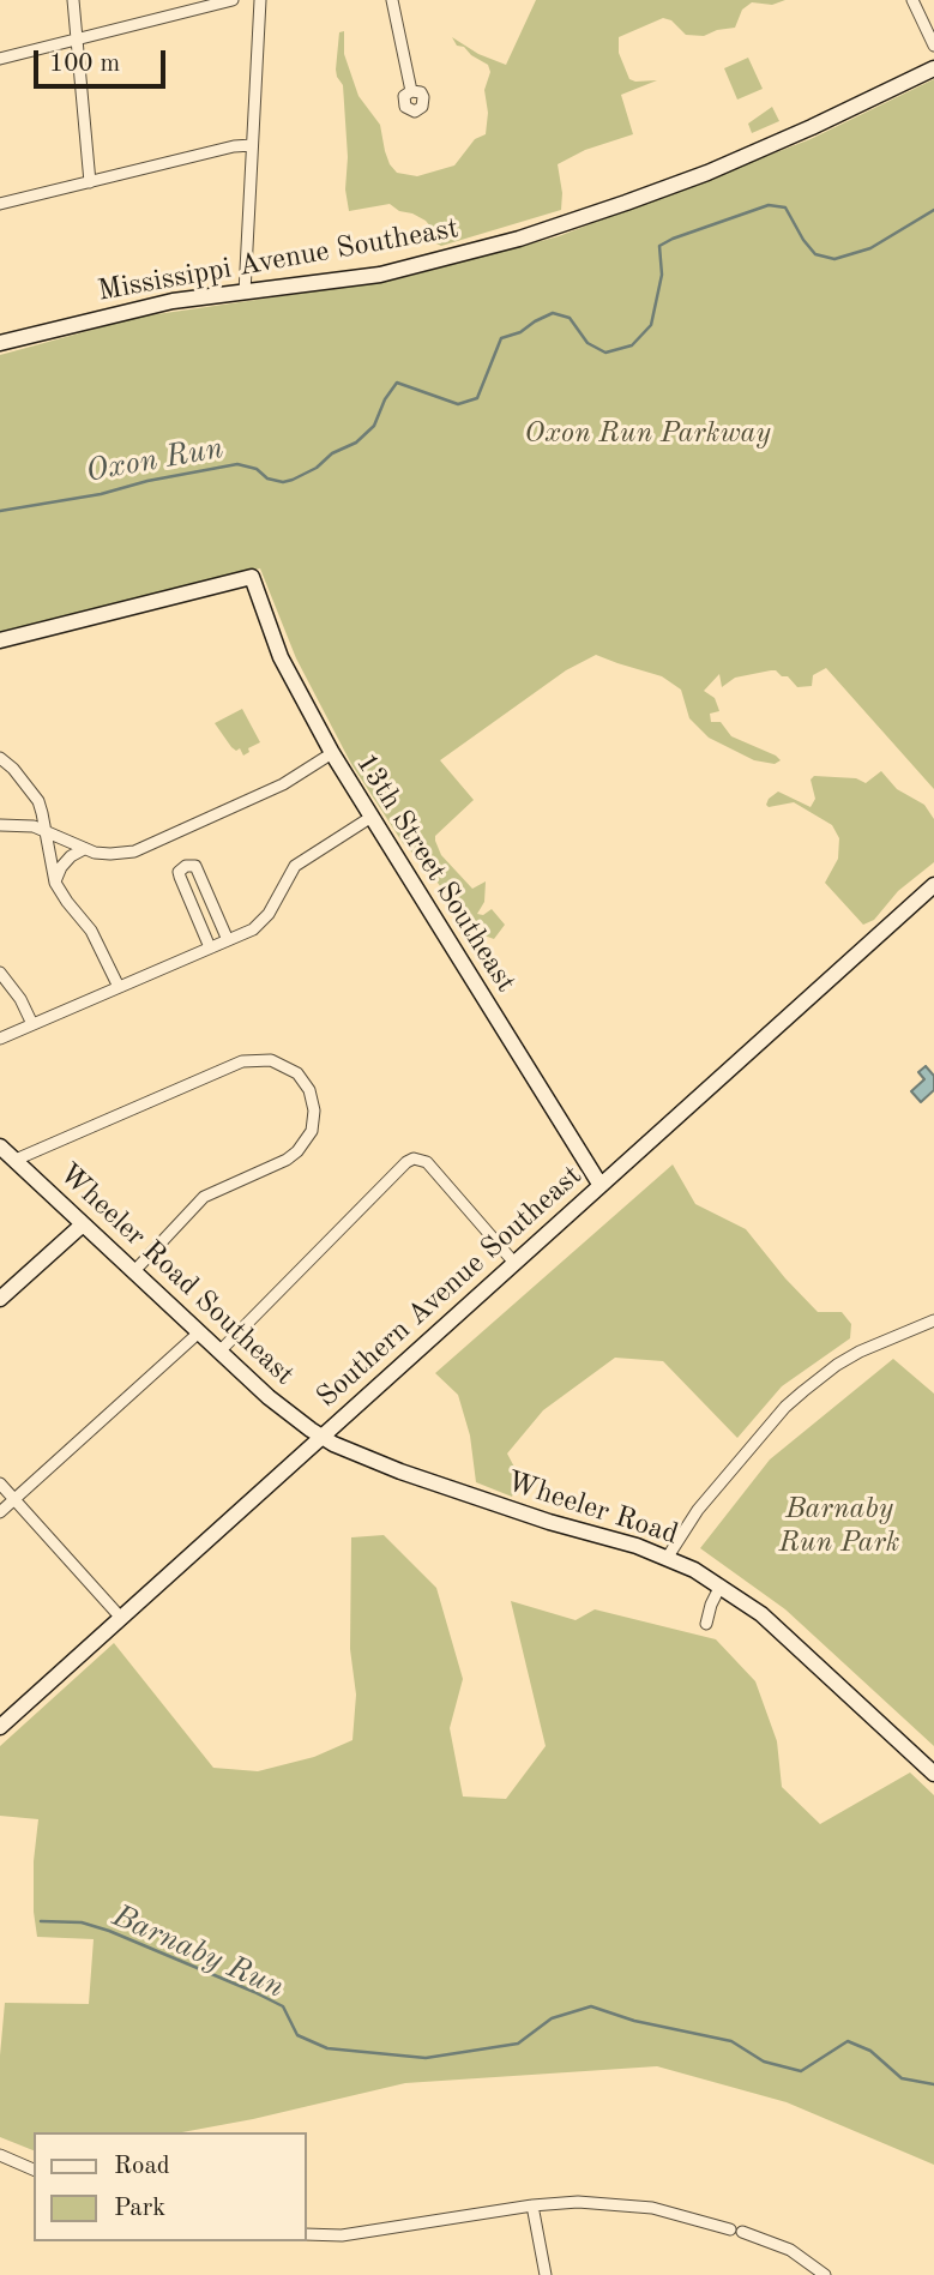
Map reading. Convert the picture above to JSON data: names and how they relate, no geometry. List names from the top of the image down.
{
  "streets": {
    "main road": [
      "Mississippi Avenue Southeast",
      "13th Street Southeast",
      "Wheeler Road Southeast",
      "Southern Avenue Southeast",
      "Wheeler Road"
    ]
  },
  "crossings": [
    ["13th Street Southeast", "Southern Avenue Southeast"],
    ["Wheeler Road Southeast", "Southern Avenue Southeast"],
    ["Wheeler Road Southeast", "Wheeler Road"],
    ["Southern Avenue Southeast", "Wheeler Road"]
  ],
  "water": ["Oxon Run", "Barnaby Run"],
  "parks": ["Oxon Run Parkway", "Barnaby Run Park"],
  "legend": ["Road", "Park"],
  "scale_bar": "100 m"
}
